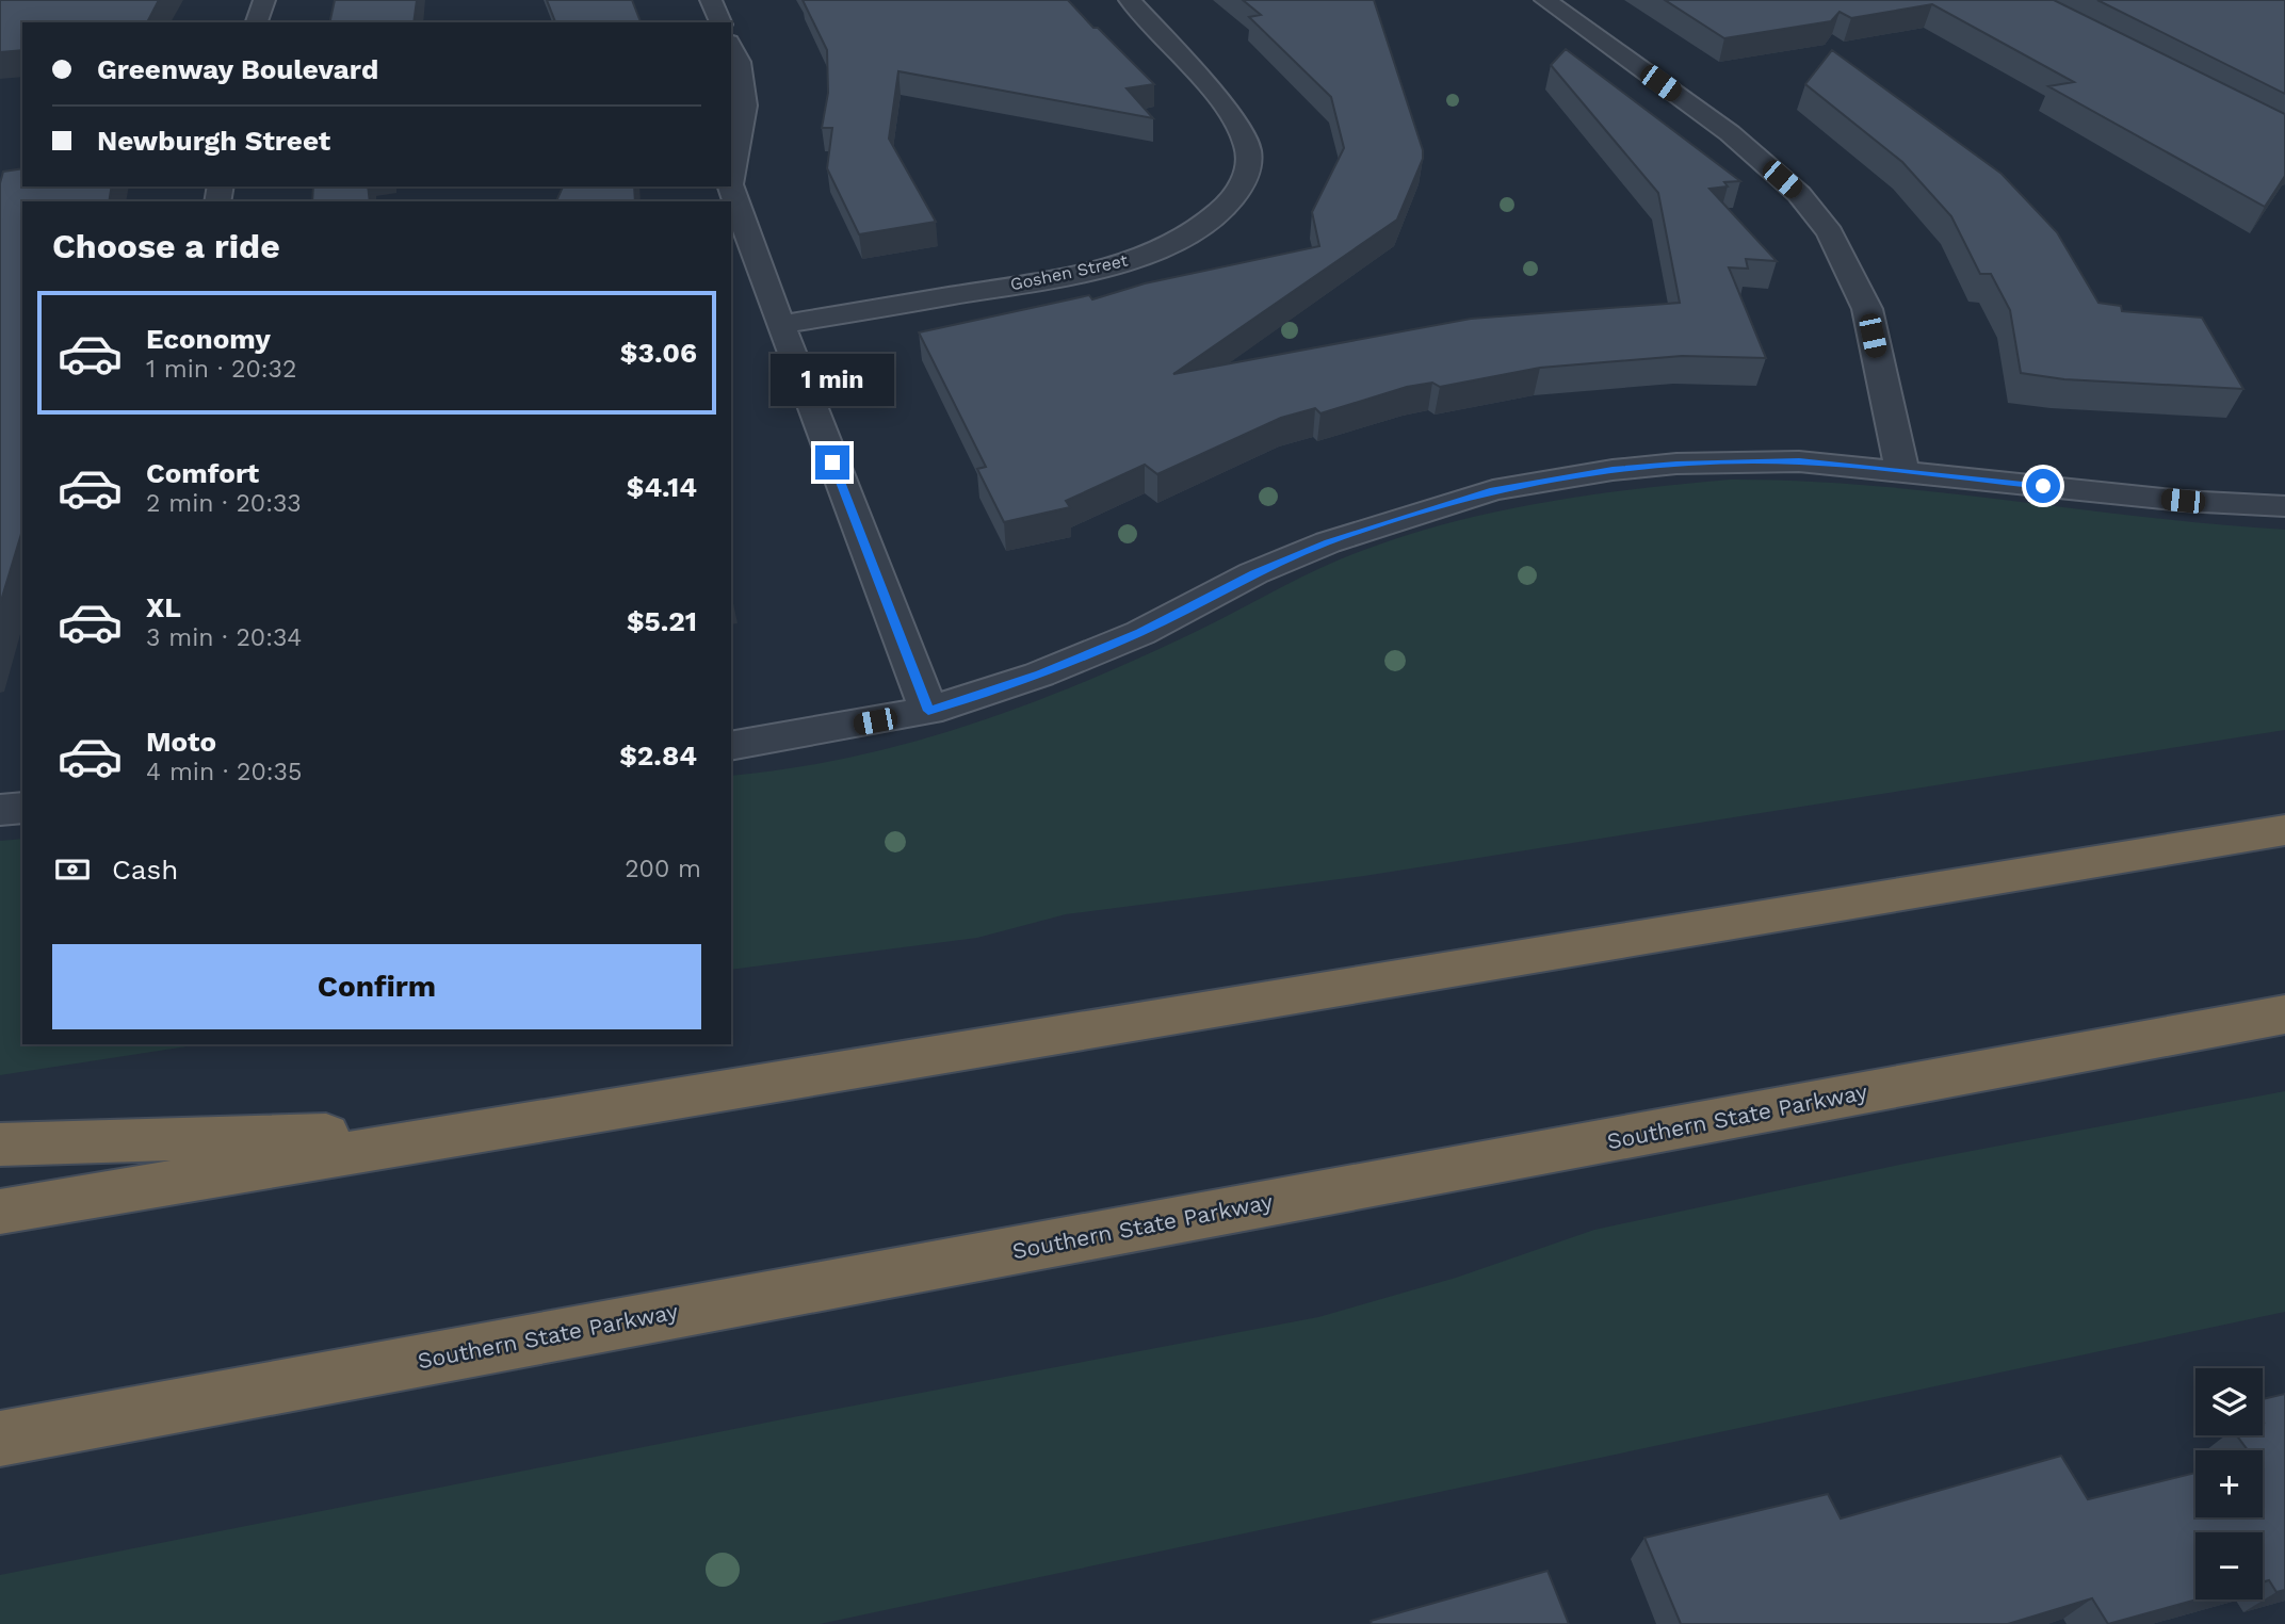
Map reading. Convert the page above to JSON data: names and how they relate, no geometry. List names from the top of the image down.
{
  "streets": {
    "highway": ["Southern State Parkway"],
    "street": ["Goshen Street"]
  },
  "page": {
    "banner": ["Greenway Boulevard", "Newburgh Street"],
    "heading": "Choose a ride",
    "list": [
      {
        "name": "Economy",
        "note": "1 min · 20:32",
        "value": "$3.06"
      },
      {
        "name": "Comfort",
        "note": "2 min · 20:33",
        "value": "$4.14"
      },
      {
        "name": "XL",
        "note": "3 min · 20:34",
        "value": "$5.21"
      },
      {
        "name": "Moto",
        "note": "4 min · 20:35",
        "value": "$2.84"
      }
    ],
    "bubble": "1 min",
    "pay": ["Cash", "200 m"],
    "buttons": "Confirm",
    "map_buttons": ["+", "−"]
  }
}
